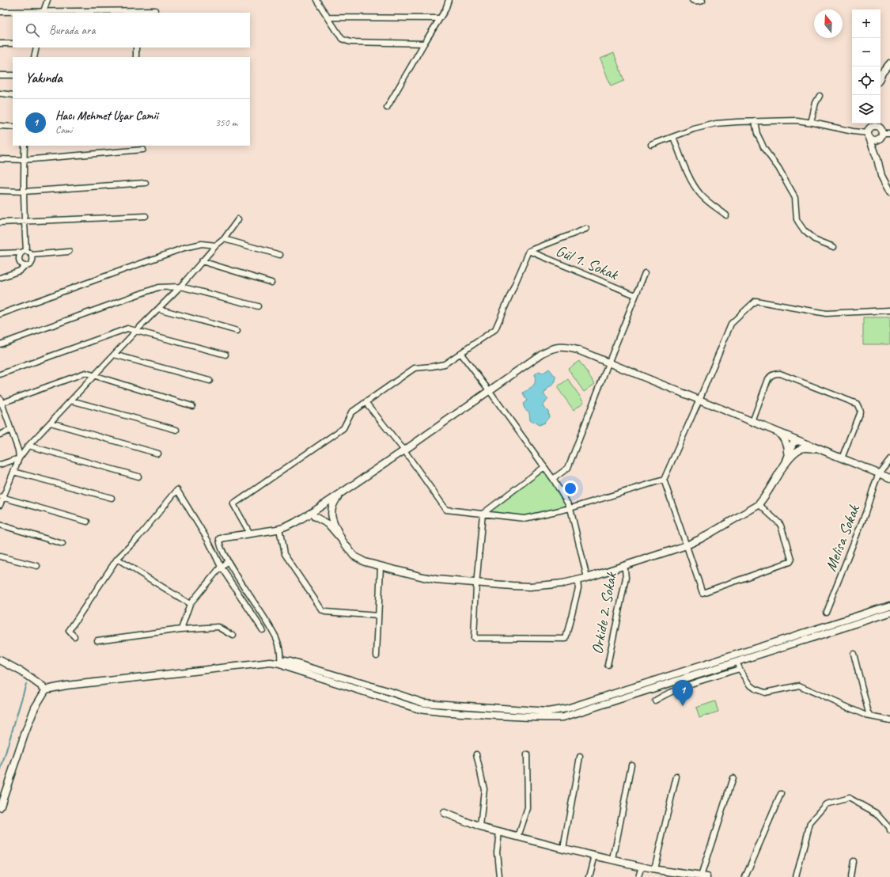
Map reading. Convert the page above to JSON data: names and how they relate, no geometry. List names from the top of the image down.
{
  "streets": {
    "street": ["Gül 1. Sokak", "Melisa Sokak", "Orkide 2. Sokak"]
  },
  "north": "top",
  "page": {
    "map_buttons": ["+", "−"],
    "search": "Burada ara",
    "heading": "Yakında",
    "list": [
      {
        "mark": "1",
        "name": "Hacı Mehmet Uçar Camii",
        "note": "Cami",
        "value": "350 m"
      }
    ],
    "pins": "1"
  }
}
